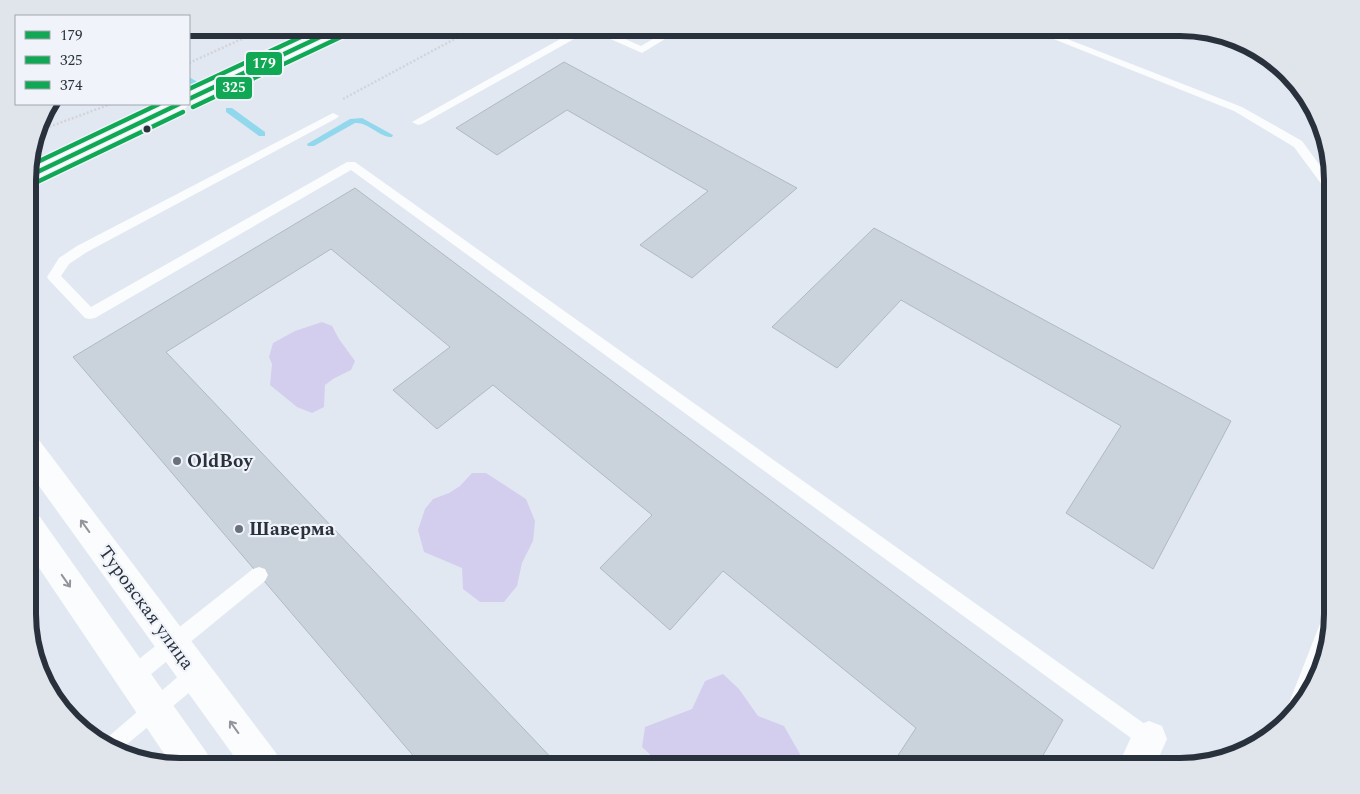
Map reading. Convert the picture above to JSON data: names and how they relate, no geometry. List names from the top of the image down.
{
  "streets": {
    "street": ["Туровская улица"]
  },
  "places": ["OldBoy", "Шаверма"],
  "lines": ["transit line 325", "transit line 179", "transit line 374"],
  "legend": ["179", "325", "374"]
}
